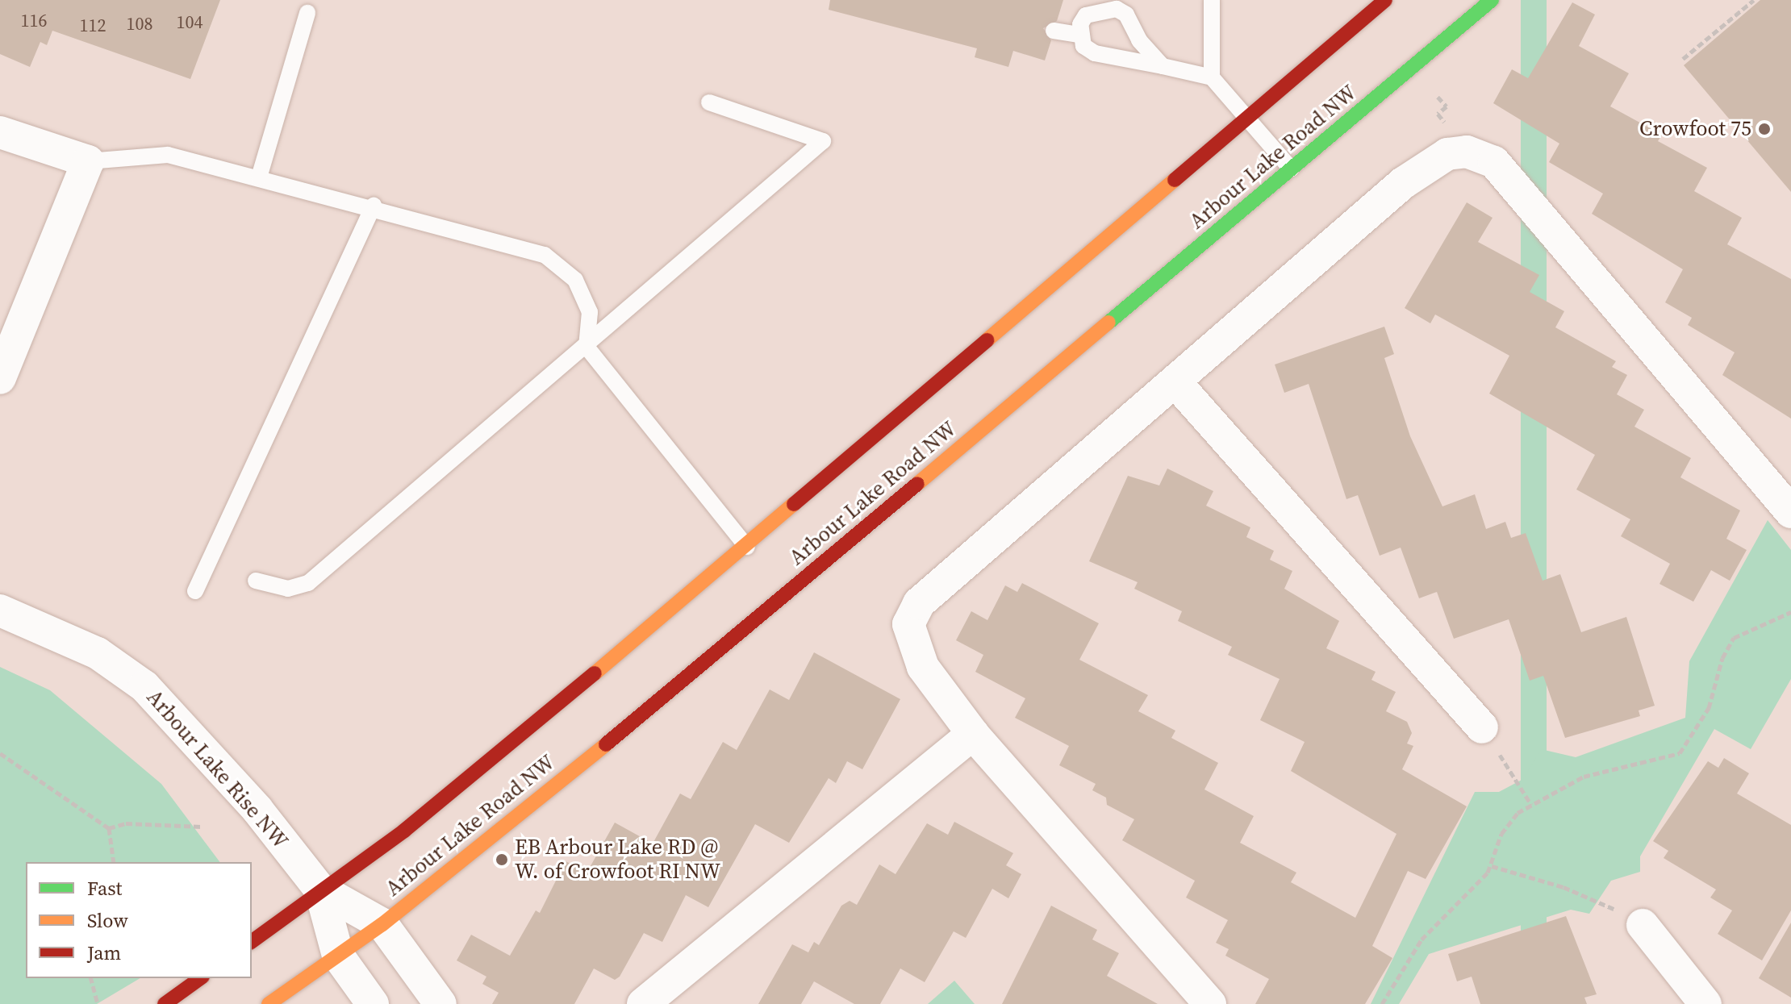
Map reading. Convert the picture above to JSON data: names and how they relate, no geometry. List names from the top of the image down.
{
  "streets": {
    "street": ["Arbour Lake Road NW", "Arbour Lake Rise NW"]
  },
  "crossings": [
    ["Arbour Lake Road NW", "Arbour Lake Rise NW"]
  ],
  "places": ["Crowfoot 75", "EB Arbour Lake RD @ W. of Crowfoot RI NW"],
  "house_numbers": [
    "116",
    "104",
    "108",
    "112"
  ],
  "legend": ["Fast", "Slow", "Jam"]
}
